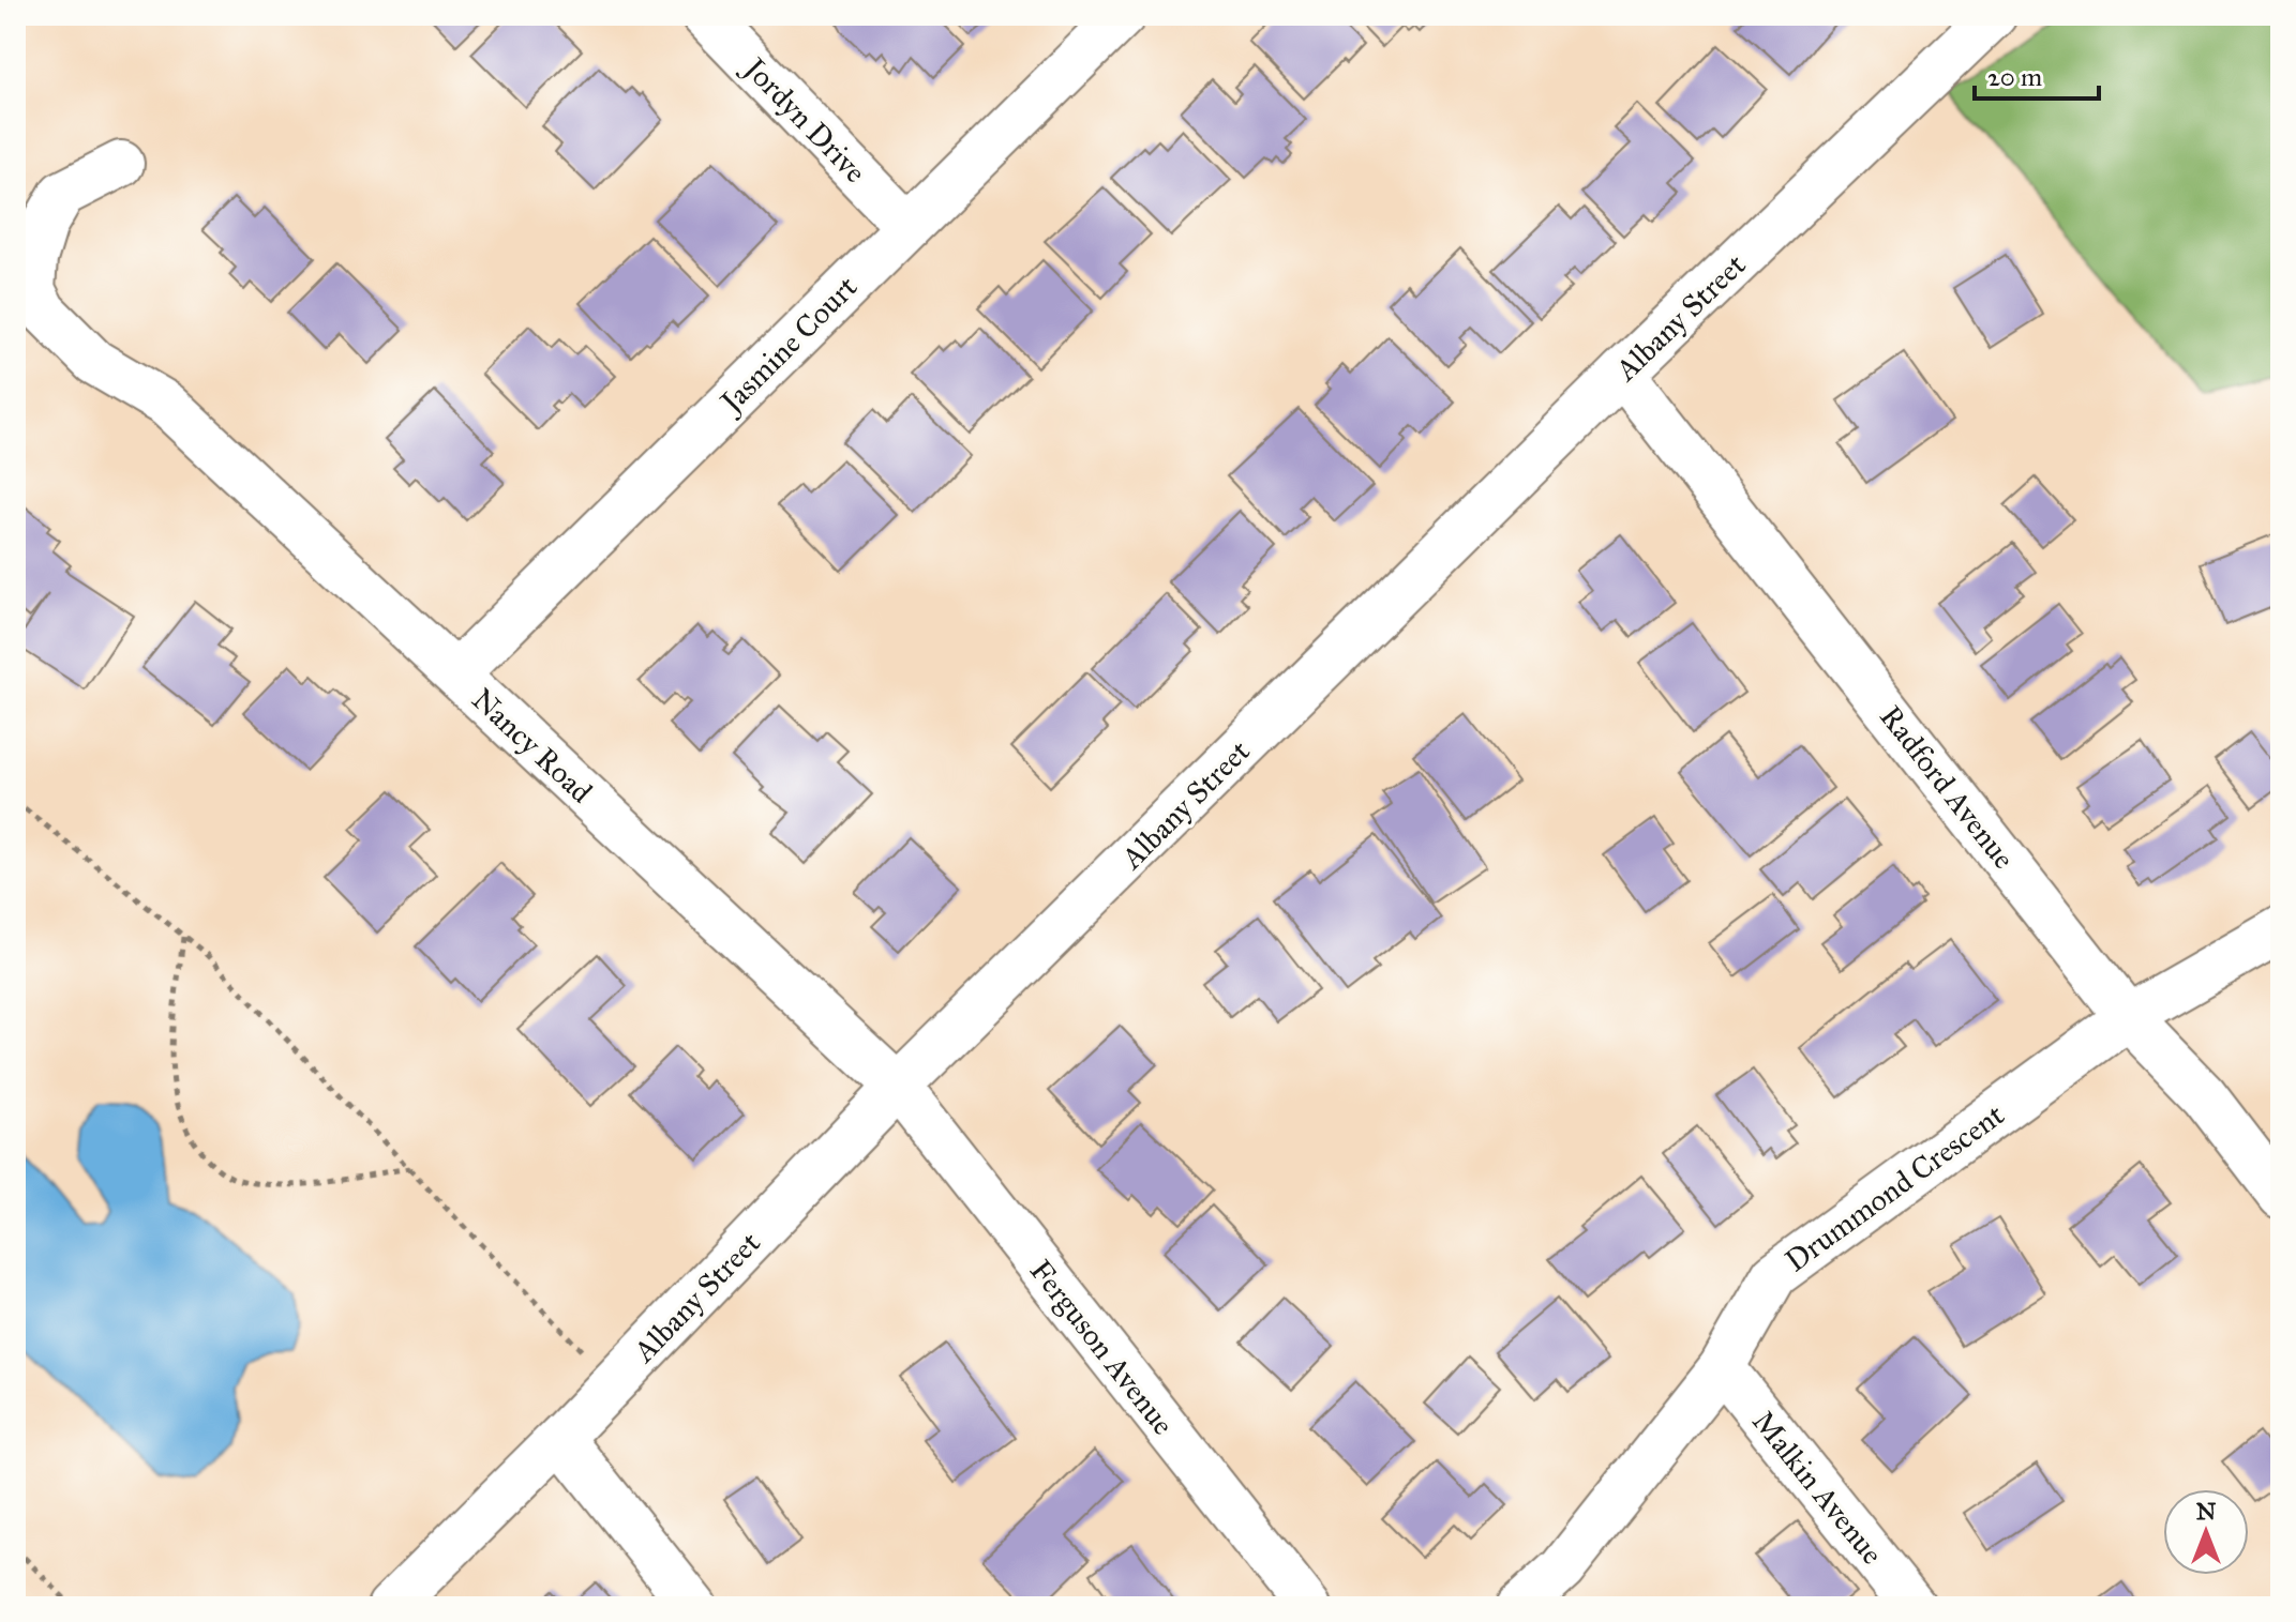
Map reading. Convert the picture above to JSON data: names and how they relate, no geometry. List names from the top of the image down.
{
  "streets": {
    "street": [
      "Jordyn Drive",
      "Albany Street",
      "Jasmine Court",
      "Nancy Road",
      "Radford Avenue",
      "Drummond Crescent",
      "Ferguson Avenue",
      "Malkin Avenue"
    ]
  },
  "crossings": [
    ["Jordyn Drive", "Jasmine Court"],
    ["Albany Street", "Nancy Road"],
    ["Albany Street", "Radford Avenue"],
    ["Albany Street", "Ferguson Avenue"],
    ["Jasmine Court", "Nancy Road"],
    ["Nancy Road", "Ferguson Avenue"],
    ["Radford Avenue", "Drummond Crescent"],
    ["Drummond Crescent", "Malkin Avenue"]
  ],
  "scale_bar": "20 m",
  "north": "top"
}
